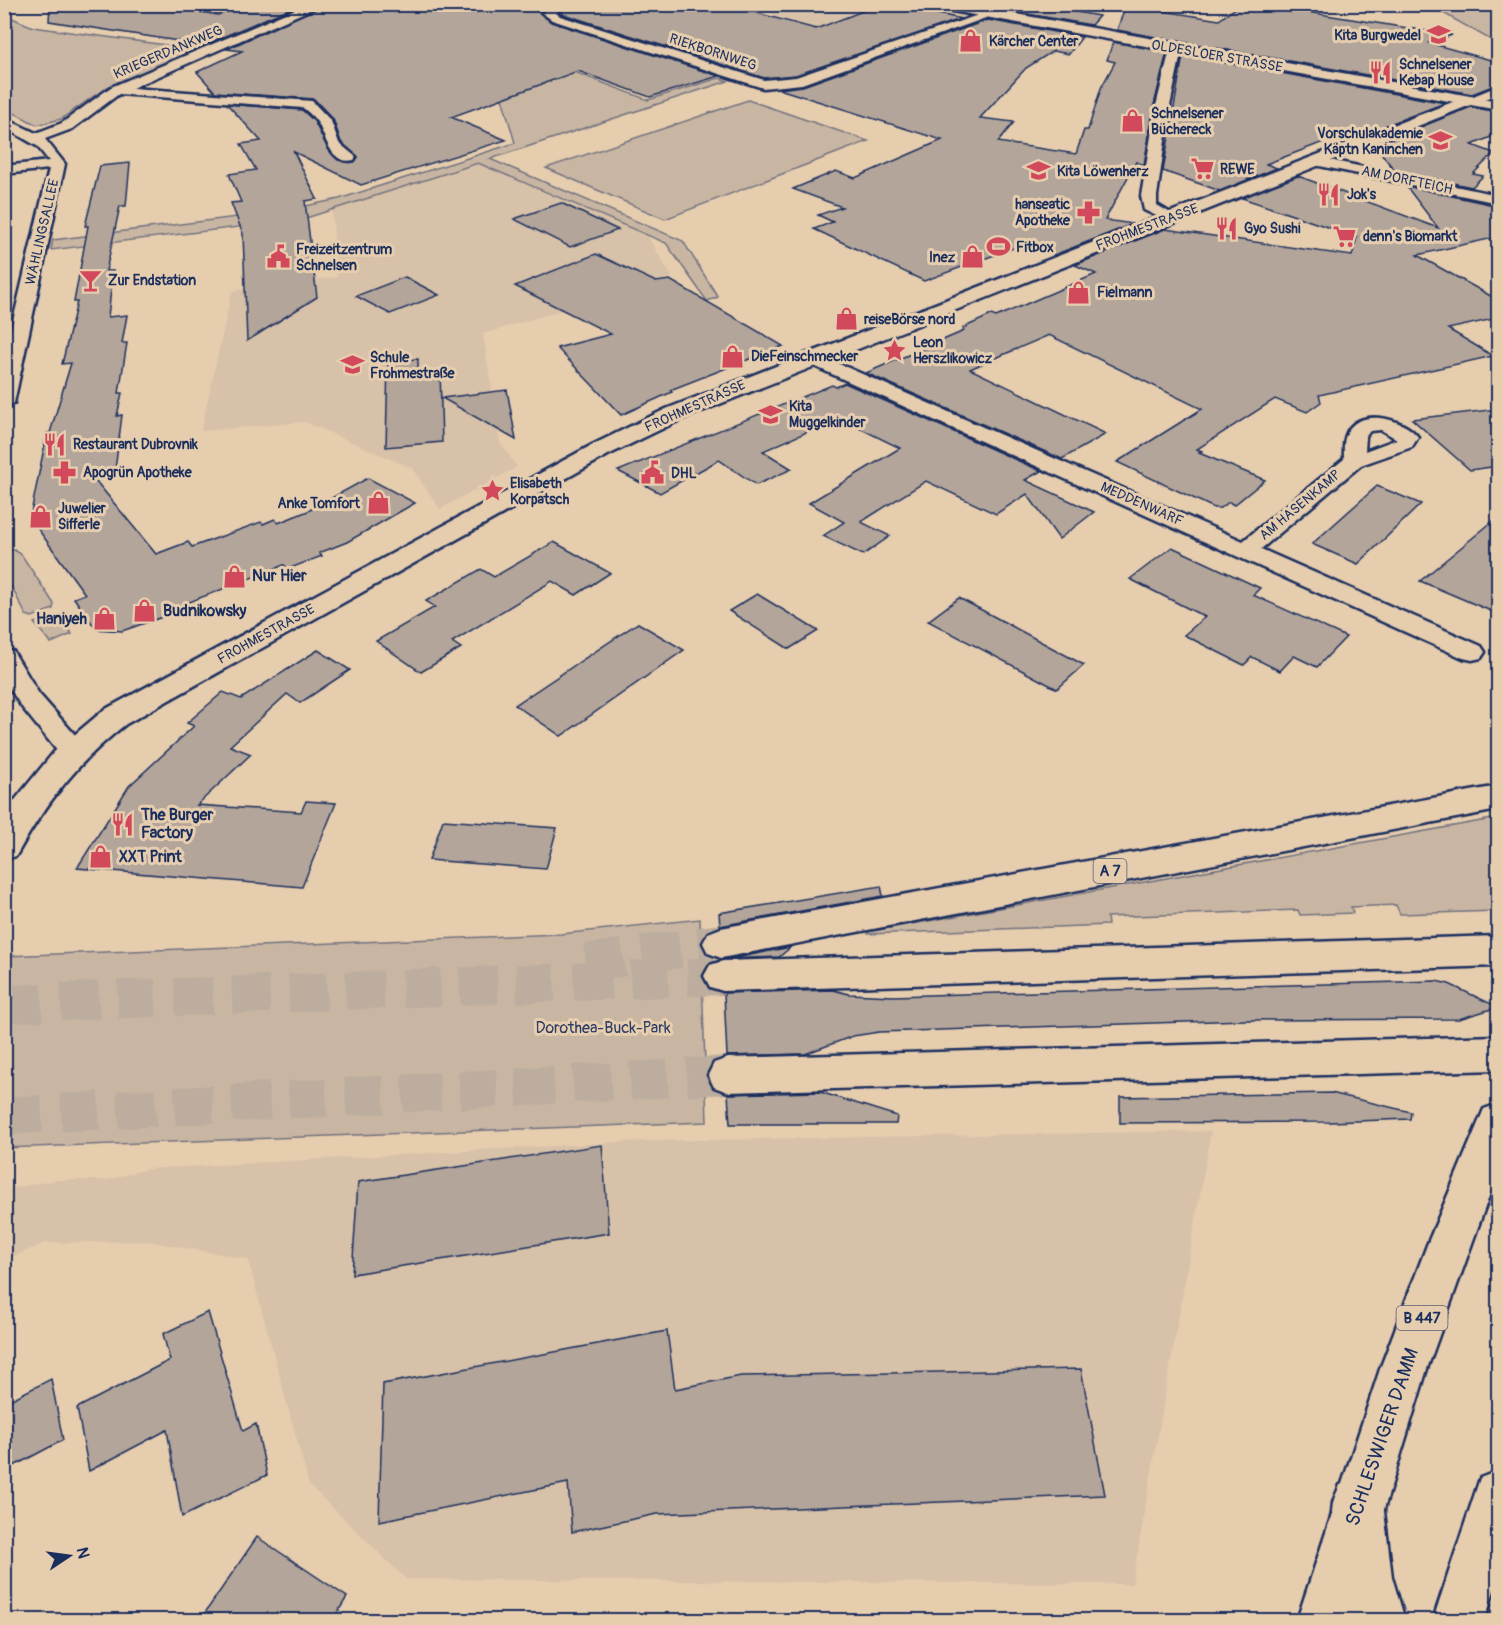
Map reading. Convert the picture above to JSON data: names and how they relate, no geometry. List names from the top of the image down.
{
  "streets": {
    "main road": [
      "OLDESLOER STRASSE",
      "FROHMESTRASSE",
      "A 7",
      "B 447",
      "SCHLESWIGER DAMM"
    ],
    "street": [
      "KRIEGERDANKWEG",
      "RIEKBORNWEG",
      "AM DORFTEICH",
      "WÄHLINGSALLEE",
      "MEDDENWARF",
      "AM HASENKAMP"
    ]
  },
  "crossings": [
    ["KRIEGERDANKWEG", "WÄHLINGSALLEE"],
    ["RIEKBORNWEG", "OLDESLOER STRASSE"],
    ["OLDESLOER STRASSE", "FROHMESTRASSE"],
    ["AM DORFTEICH", "FROHMESTRASSE"],
    ["FROHMESTRASSE", "MEDDENWARF"],
    ["MEDDENWARF", "AM HASENKAMP"]
  ],
  "parks": ["Dorothea-Buck-Park"],
  "places": {
    "school or university": [
      "Kita Burgwedel",
      "Vorschulakademie Käptn Kaninchen",
      "Kita Löwenherz",
      "Schule Frohmestraße",
      "Kita Muggelkinder"
    ],
    "shop": [
      "Kärcher Center",
      "Schnelsener Büchereck",
      "Inez",
      "Fielmann",
      "reiseBörse nord",
      "DieFeinschmecker",
      "Anke Tomfort",
      "Juwelier Sifferle",
      "Nur Hier",
      "Budnikowsky",
      "Haniyeh",
      "XXT Print"
    ],
    "restaurant": [
      "Schnelsener Kebap House",
      "Jok's",
      "Gyo Sushi",
      "Restaurant Dubrovnik",
      "The Burger Factory"
    ],
    "supermarket": ["REWE", "denn's Biomarkt"],
    "pharmacy": ["hanseatic Apotheke", "Apogrün Apotheke"],
    "sports": ["Fitbox"],
    "public building": ["Freizeitzentrum Schnelsen", "DHL"],
    "bar": ["Zur Endstation"],
    "place": ["Leon Herszlikowicz", "Elisabeth Korpatsch"]
  },
  "north": "right"
}
